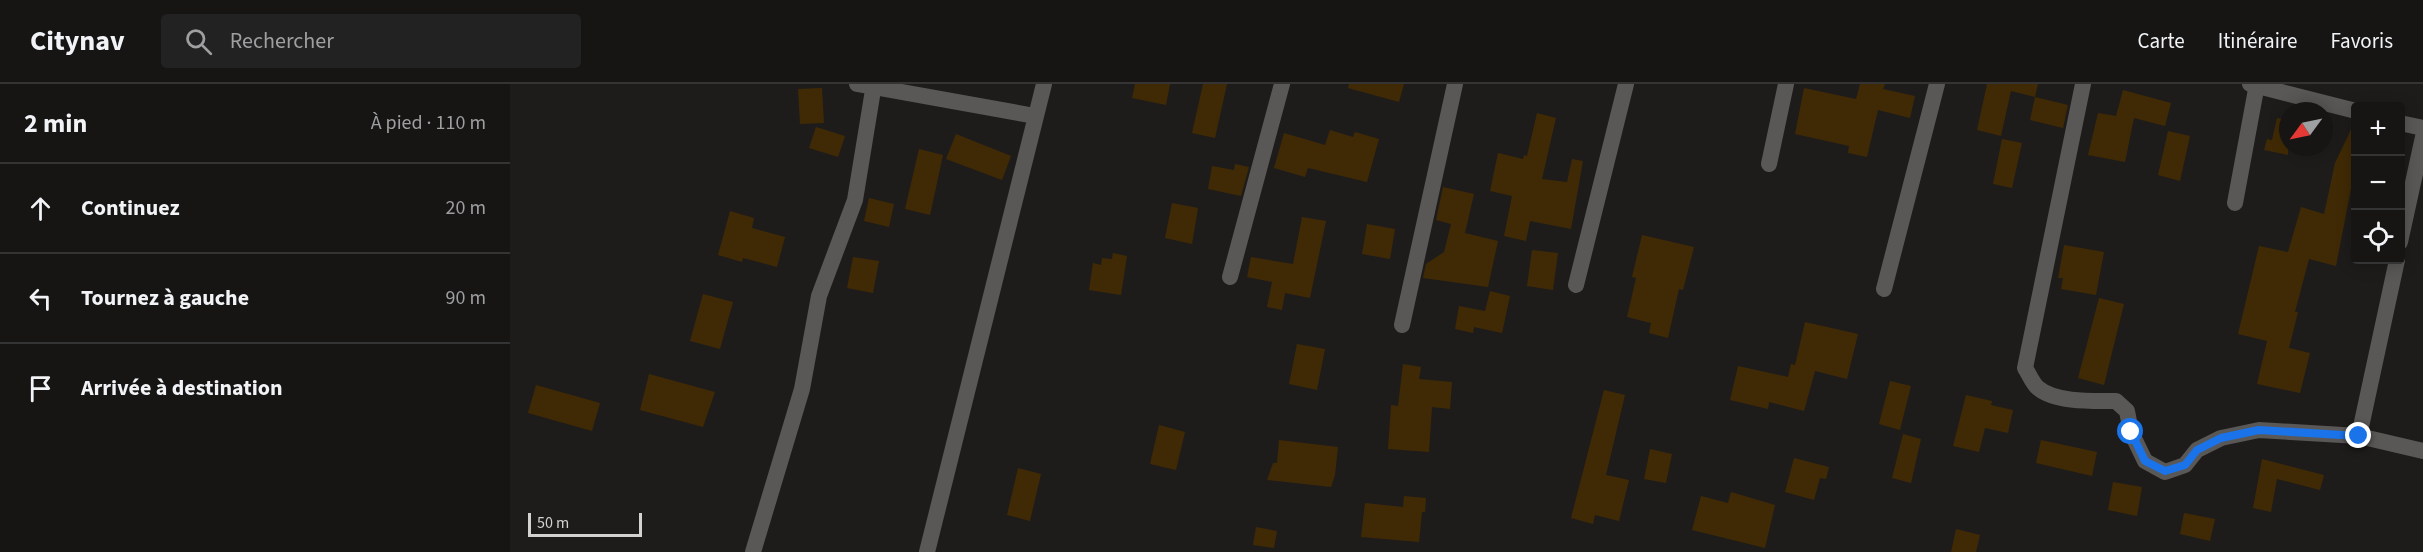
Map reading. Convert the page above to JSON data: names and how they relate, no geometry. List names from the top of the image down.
{
  "scale_bar": "50 m",
  "north": "bottom left",
  "page": {
    "header": "Citynav",
    "search": "Rechercher",
    "nav": ["Carte", "Itinéraire", "Favoris"],
    "heading": ["2 min", "À pied · 110 m"],
    "map_buttons": ["+", "−"],
    "list": [
      ["Continuez", "20 m"],
      ["Tournez à gauche", "90 m"],
      "Arrivée à destination"
    ],
    "scale": "50 m"
  }
}
